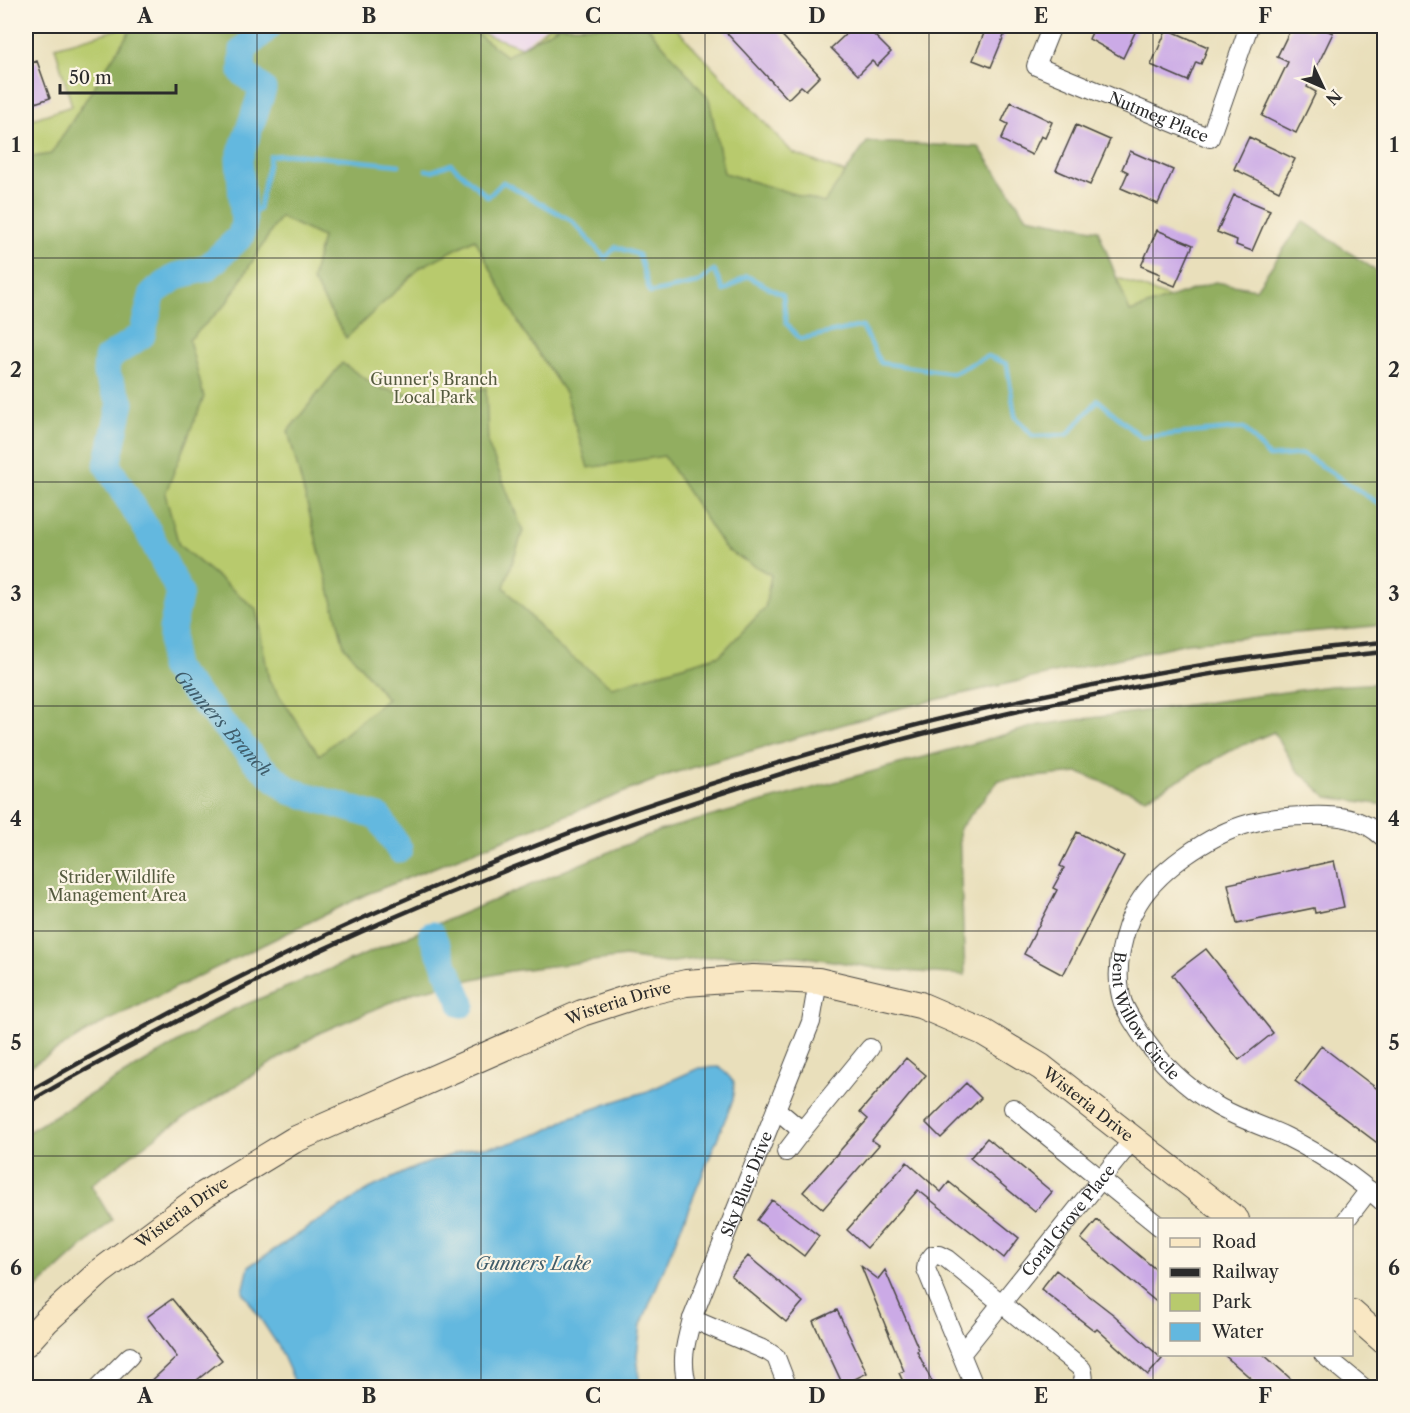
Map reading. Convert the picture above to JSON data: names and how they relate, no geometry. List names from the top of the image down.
{
  "streets": {
    "street": [
      "Nutmeg Place",
      "Wisteria Drive",
      "Bent Willow Circle",
      "Sky Blue Drive",
      "Coral Grove Place"
    ]
  },
  "crossings": [
    ["Wisteria Drive", "Sky Blue Drive"],
    ["Wisteria Drive", "Coral Grove Place"]
  ],
  "water": ["Gunners Branch", "Gunners Lake"],
  "parks": ["Gunner's Branch Local Park", "Strider Wildlife Management Area"],
  "legend": [
    "Road",
    "Railway",
    "Park",
    "Water"
  ],
  "scale_bar": "50 m",
  "north": "bottom right",
  "grid": {
    "columns": [
      "A",
      "B",
      "C",
      "D",
      "E",
      "F"
    ],
    "rows": [
      "1",
      "2",
      "3",
      "4",
      "5",
      "6"
    ]
  }
}
